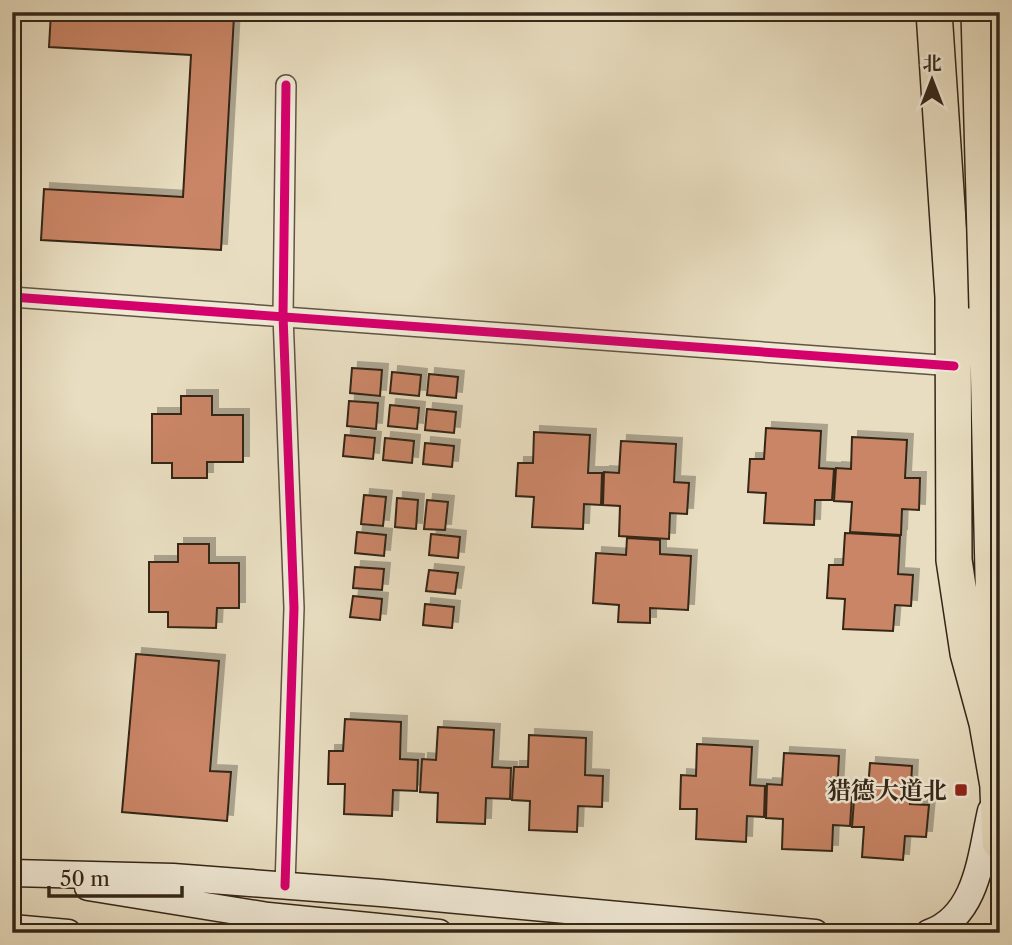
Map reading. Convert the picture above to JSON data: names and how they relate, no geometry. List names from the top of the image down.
{
  "places": {
    "transit": ["猎德大道北"]
  },
  "scale_bar": "50 m",
  "north": "top"
}
